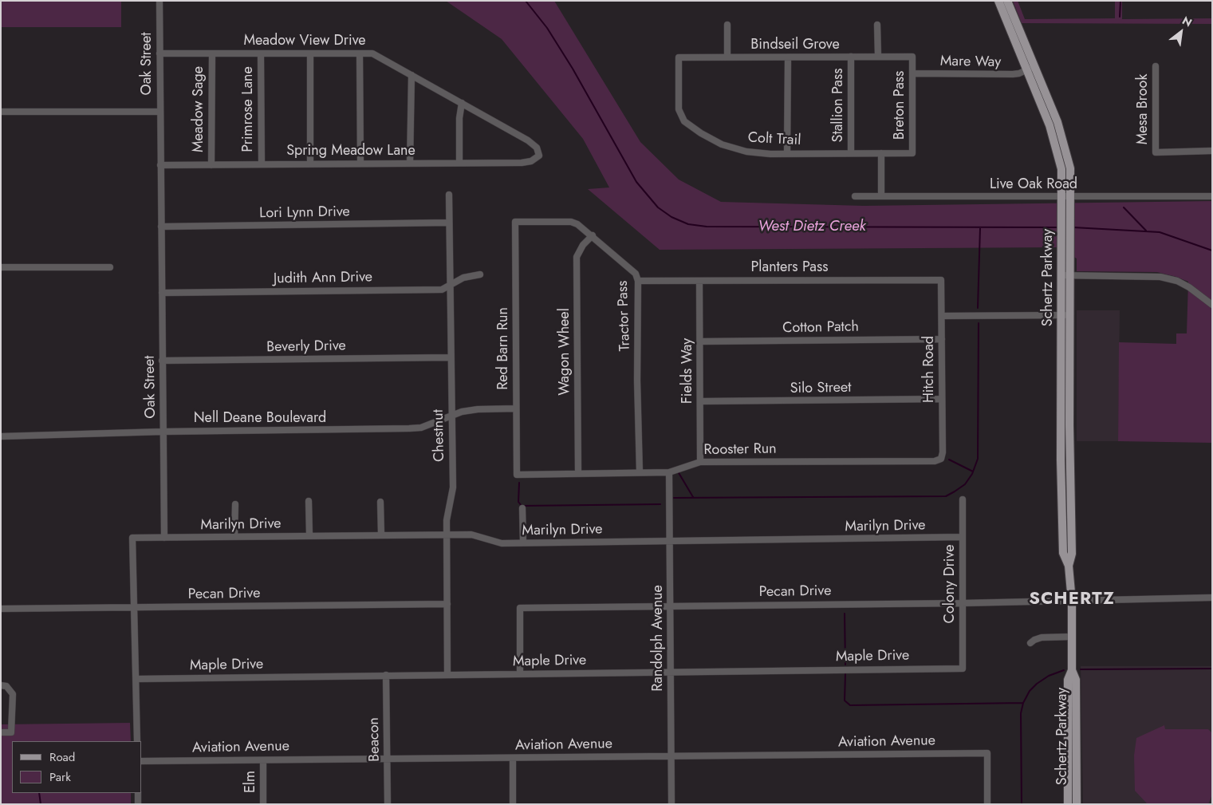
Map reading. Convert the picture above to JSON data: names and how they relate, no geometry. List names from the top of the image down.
{
  "streets": {
    "main road": ["Schertz Parkway"],
    "street": [
      "Meadow View Drive",
      "Bindseil Grove",
      "Mare Way",
      "Oak Street",
      "Stallion Pass",
      "Breton Pass",
      "Meadow Sage",
      "Primrose Lane",
      "Mesa Brook",
      "Colt Trail",
      "Spring Meadow Lane",
      "Live Oak Road",
      "Lori Lynn Drive",
      "Planters Pass",
      "Judith Ann Drive",
      "Tractor Pass",
      "Cotton Patch",
      "Beverly Drive",
      "Red Barn Run",
      "Wagon Wheel",
      "Hitch Road",
      "Fields Way",
      "Silo Street",
      "Nell Deane Boulevard",
      "Chestnut",
      "Rooster Run",
      "Marilyn Drive",
      "Colony Drive",
      "Pecan Drive",
      "Randolph Avenue",
      "Maple Drive",
      "Beacon",
      "Aviation Avenue",
      "Elm"
    ]
  },
  "crossings": [
    ["Meadow View Drive", "Oak Street"],
    ["Meadow View Drive", "Meadow Sage"],
    ["Meadow View Drive", "Primrose Lane"],
    ["Meadow View Drive", "Spring Meadow Lane"],
    ["Bindseil Grove", "Stallion Pass"],
    ["Bindseil Grove", "Breton Pass"],
    ["Bindseil Grove", "Colt Trail"],
    ["Mare Way", "Breton Pass"],
    ["Mare Way", "Schertz Parkway"],
    ["Oak Street", "Spring Meadow Lane"],
    ["Oak Street", "Lori Lynn Drive"],
    ["Oak Street", "Judith Ann Drive"],
    ["Oak Street", "Beverly Drive"],
    ["Oak Street", "Nell Deane Boulevard"],
    ["Oak Street", "Marilyn Drive"],
    ["Stallion Pass", "Colt Trail"],
    ["Breton Pass", "Colt Trail"],
    ["Meadow Sage", "Spring Meadow Lane"],
    ["Primrose Lane", "Spring Meadow Lane"],
    ["Live Oak Road", "Schertz Parkway"],
    ["Lori Lynn Drive", "Chestnut"],
    ["Planters Pass", "Tractor Pass"],
    ["Planters Pass", "Hitch Road"],
    ["Planters Pass", "Fields Way"],
    ["Schertz Parkway", "Pecan Drive"],
    ["Judith Ann Drive", "Chestnut"],
    ["Tractor Pass", "Red Barn Run"],
    ["Tractor Pass", "Wagon Wheel"],
    ["Tractor Pass", "Rooster Run"],
    ["Cotton Patch", "Hitch Road"],
    ["Cotton Patch", "Fields Way"],
    ["Beverly Drive", "Chestnut"],
    ["Red Barn Run", "Nell Deane Boulevard"],
    ["Red Barn Run", "Rooster Run"],
    ["Wagon Wheel", "Rooster Run"],
    ["Hitch Road", "Silo Street"],
    ["Hitch Road", "Rooster Run"],
    ["Fields Way", "Silo Street"],
    ["Fields Way", "Rooster Run"],
    ["Nell Deane Boulevard", "Chestnut"],
    ["Chestnut", "Marilyn Drive"],
    ["Chestnut", "Pecan Drive"],
    ["Chestnut", "Maple Drive"],
    ["Rooster Run", "Randolph Avenue"],
    ["Marilyn Drive", "Colony Drive"],
    ["Marilyn Drive", "Randolph Avenue"],
    ["Colony Drive", "Pecan Drive"],
    ["Colony Drive", "Maple Drive"],
    ["Pecan Drive", "Randolph Avenue"],
    ["Pecan Drive", "Maple Drive"],
    ["Randolph Avenue", "Maple Drive"],
    ["Randolph Avenue", "Aviation Avenue"],
    ["Maple Drive", "Beacon"],
    ["Beacon", "Aviation Avenue"],
    ["Aviation Avenue", "Elm"]
  ],
  "districts": ["SCHERTZ"],
  "water": ["West Dietz Creek"],
  "legend": ["Road", "Park"],
  "north": "top right"
}
